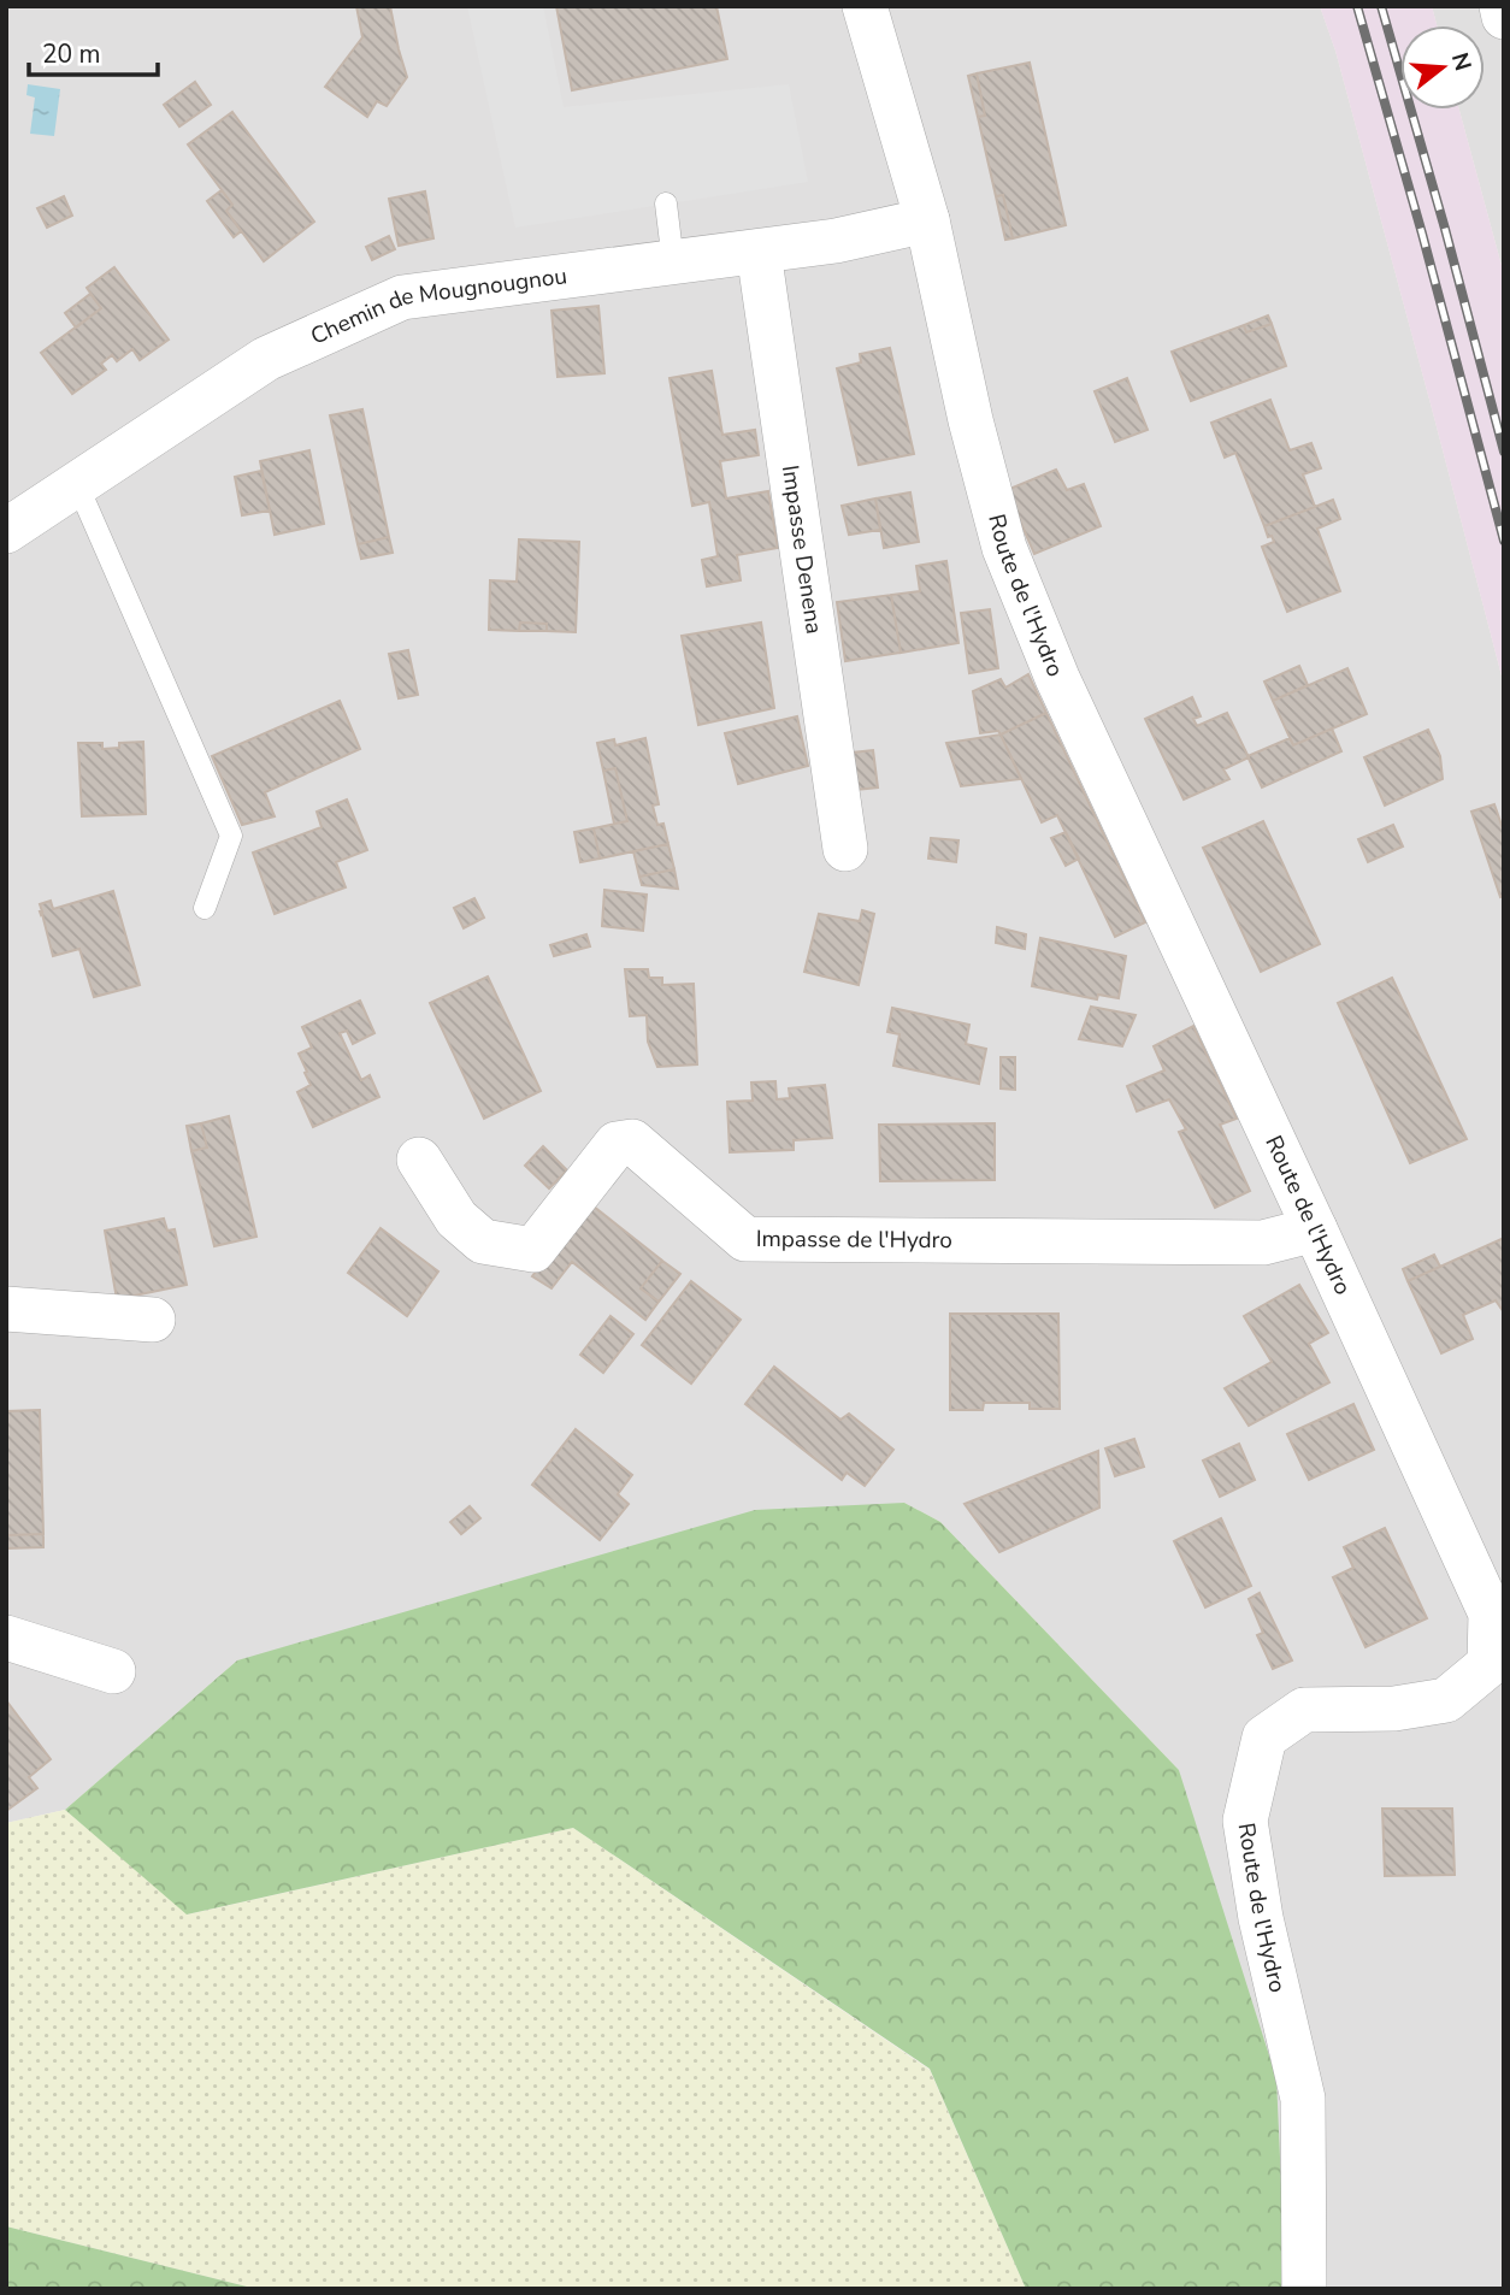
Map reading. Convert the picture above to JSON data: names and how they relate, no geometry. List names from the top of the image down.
{
  "streets": {
    "street": [
      "Chemin de Mougnougnou",
      "Impasse Denena",
      "Route de l'Hydro",
      "Impasse de l'Hydro"
    ]
  },
  "crossings": [
    ["Chemin de Mougnougnou", "Impasse Denena"],
    ["Chemin de Mougnougnou", "Route de l'Hydro"],
    ["Route de l'Hydro", "Impasse de l'Hydro"]
  ],
  "scale_bar": "20 m",
  "north": "right"
}
